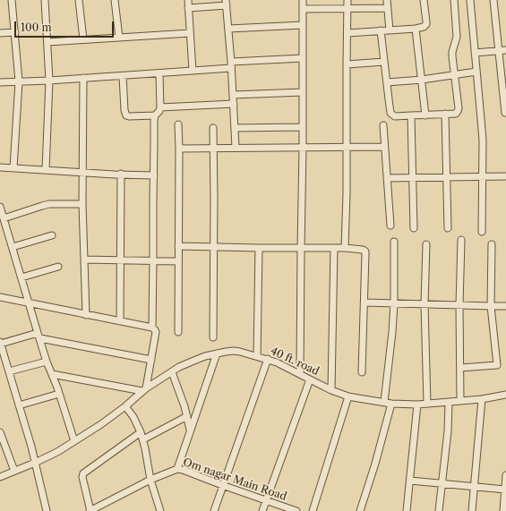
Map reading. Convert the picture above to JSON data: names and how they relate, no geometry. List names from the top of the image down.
{
  "streets": {
    "street": ["40 ft. road", "Om nagar Main Road"]
  },
  "scale_bar": "100 m"
}
